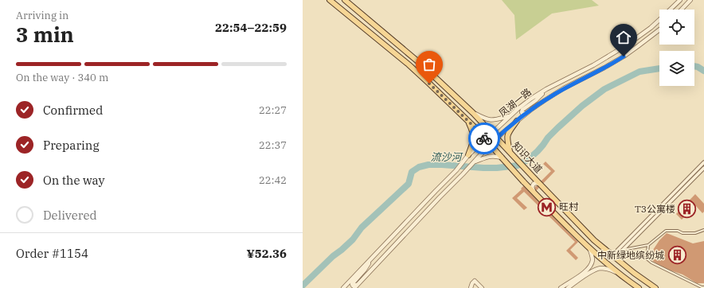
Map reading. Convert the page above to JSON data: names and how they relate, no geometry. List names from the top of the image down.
{
  "streets": {
    "main road": ["知识大道"],
    "street": ["凤湖一路"]
  },
  "crossings": [
    ["凤湖一路", "知识大道"]
  ],
  "water": ["流沙河"],
  "places": {
    "metro station": ["旺村"],
    "building": ["T3公寓楼", "中新绿地缤纷城"]
  },
  "page": {
    "heading": ["3 min", "Arriving in", "22:54–22:59"],
    "panel": ["Order #1154", "¥52.36"],
    "bar": "On the way · 340 m",
    "list": [
      ["Confirmed", "22:27"],
      ["Preparing", "22:37"],
      ["On the way", "22:42"],
      "Delivered"
    ]
  }
}
